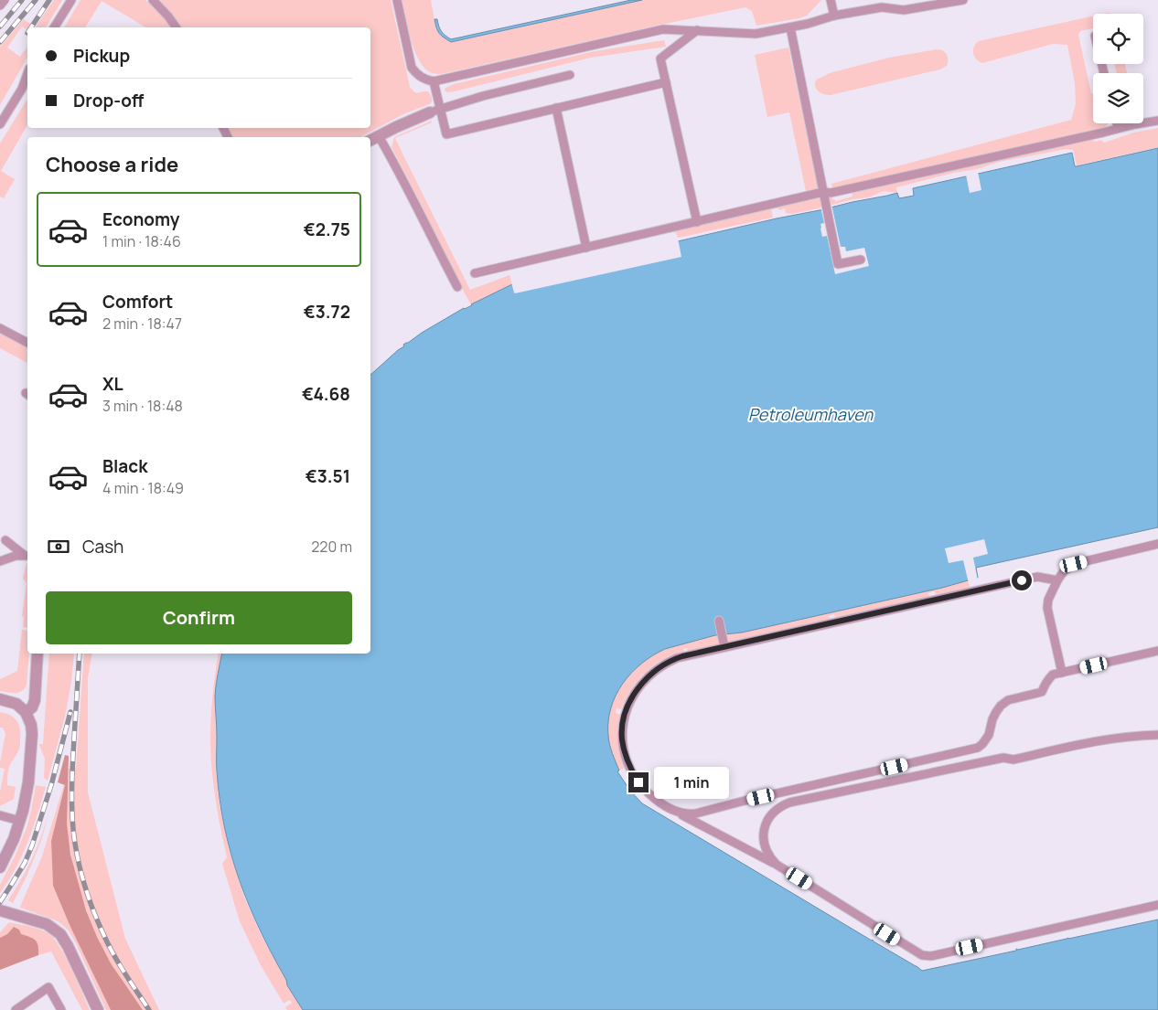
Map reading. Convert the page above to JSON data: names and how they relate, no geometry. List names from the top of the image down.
{
  "water": ["Petroleumhaven"],
  "page": {
    "banner": ["Pickup", "Drop-off"],
    "heading": "Choose a ride",
    "list": [
      {
        "name": "Economy",
        "note": "1 min · 18:46",
        "value": "€2.75"
      },
      {
        "name": "Comfort",
        "note": "2 min · 18:47",
        "value": "€3.72"
      },
      {
        "name": "XL",
        "note": "3 min · 18:48",
        "value": "€4.68"
      },
      {
        "name": "Black",
        "note": "4 min · 18:49",
        "value": "€3.51"
      }
    ],
    "pay": ["Cash", "220 m"],
    "buttons": "Confirm",
    "bubble": "1 min"
  }
}
